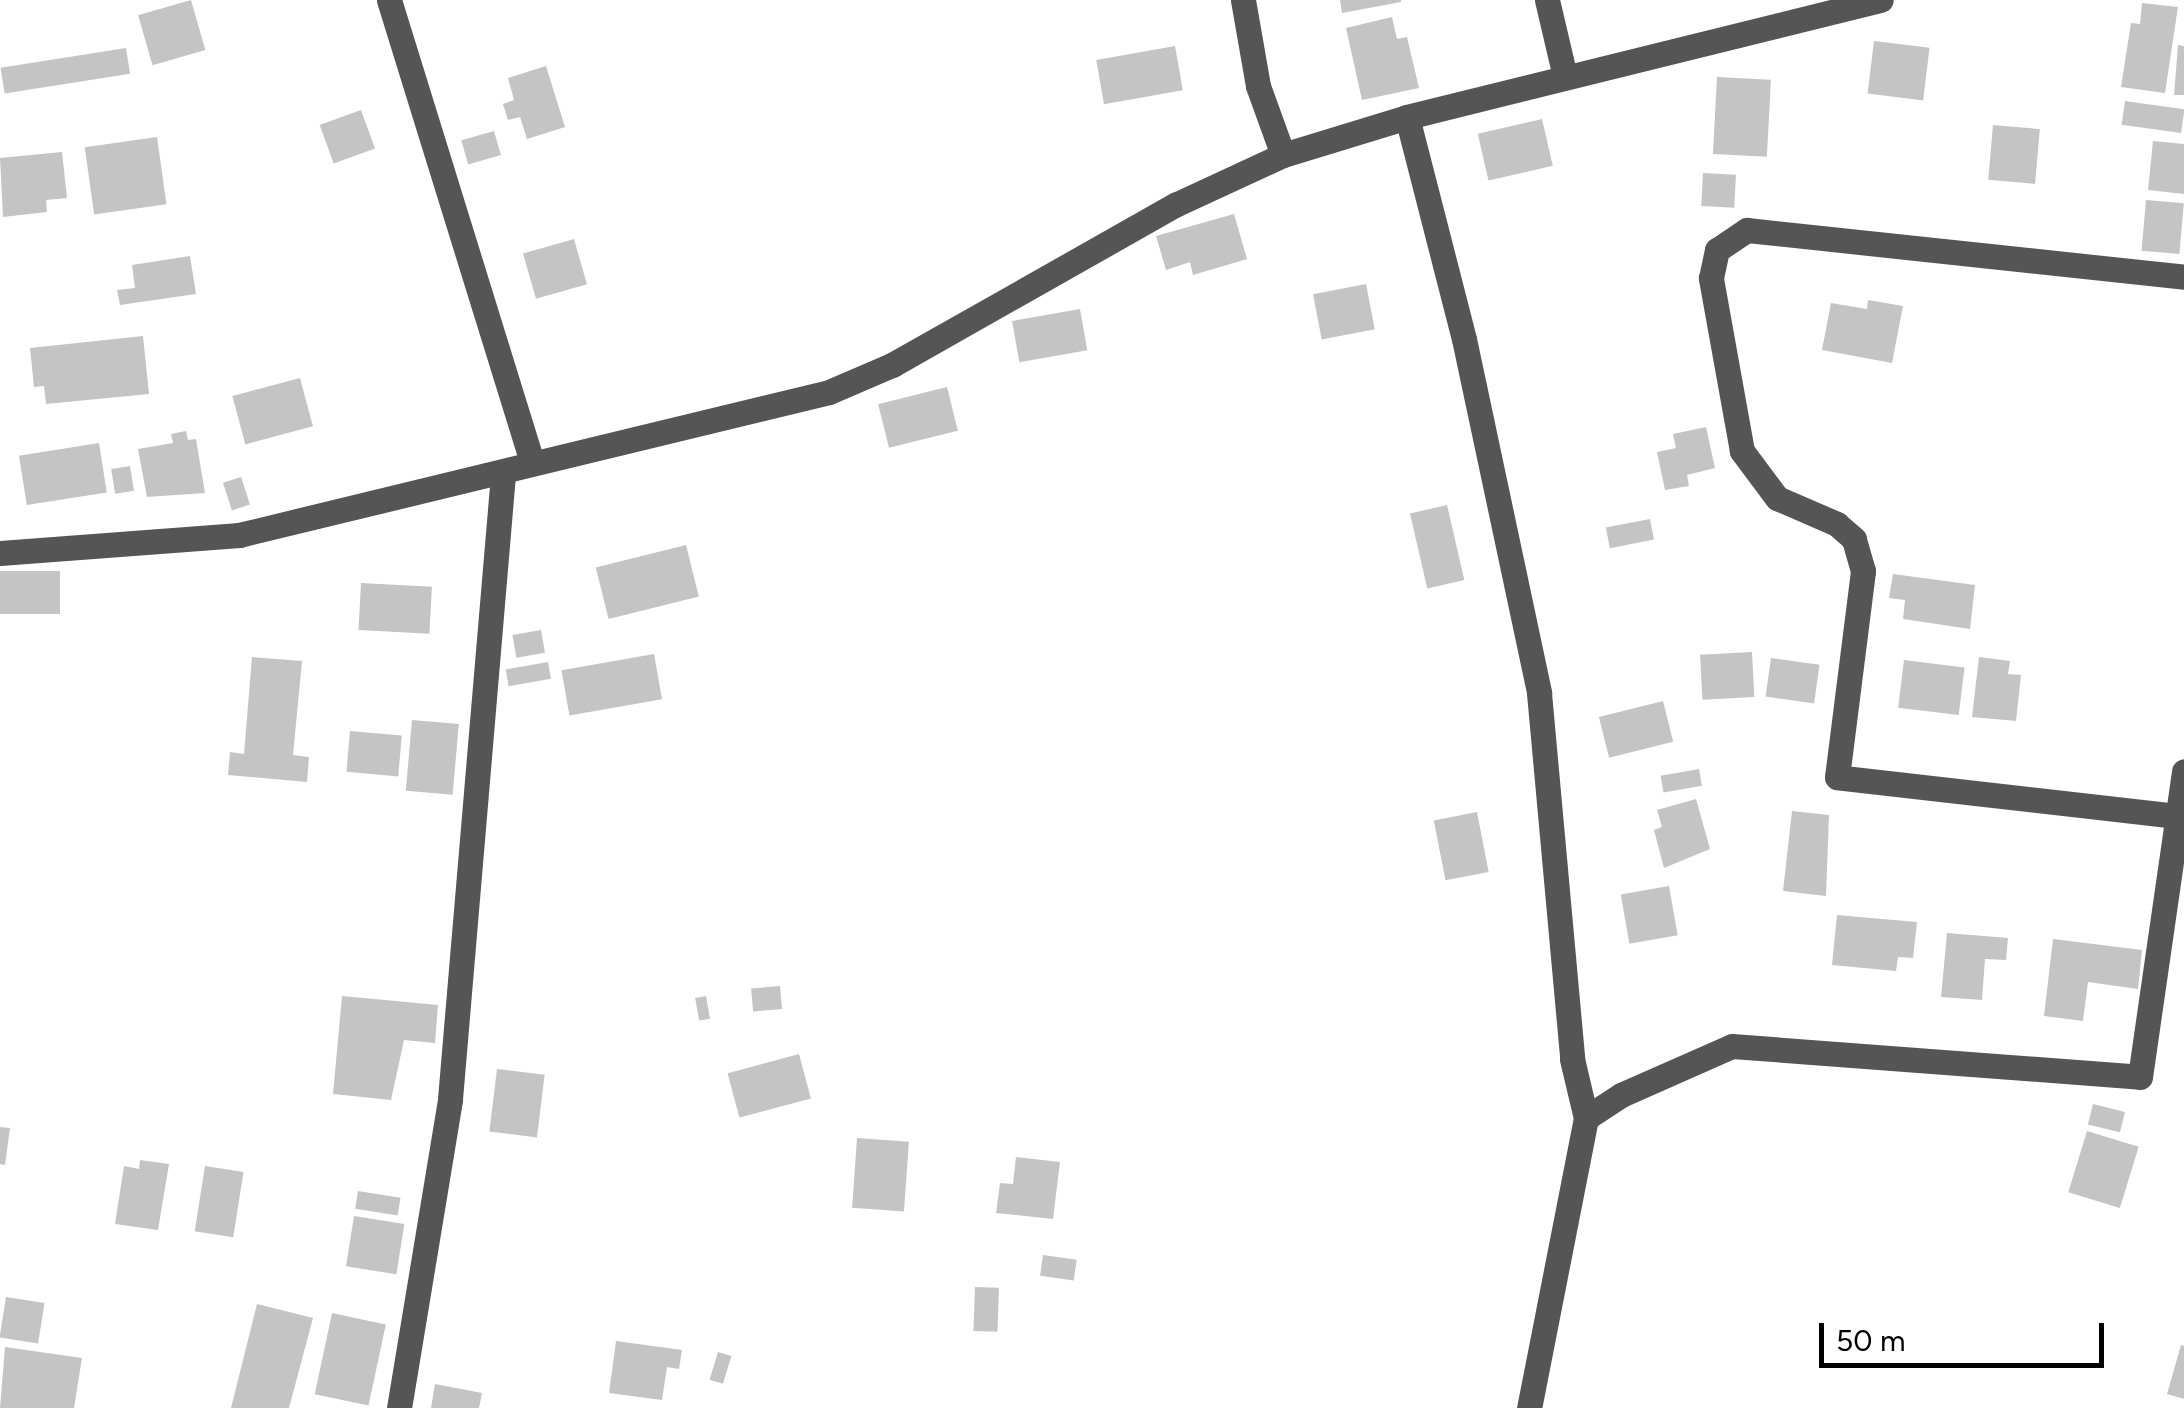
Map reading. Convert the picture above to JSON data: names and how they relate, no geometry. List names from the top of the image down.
{
  "scale_bar": "50 m"
}
